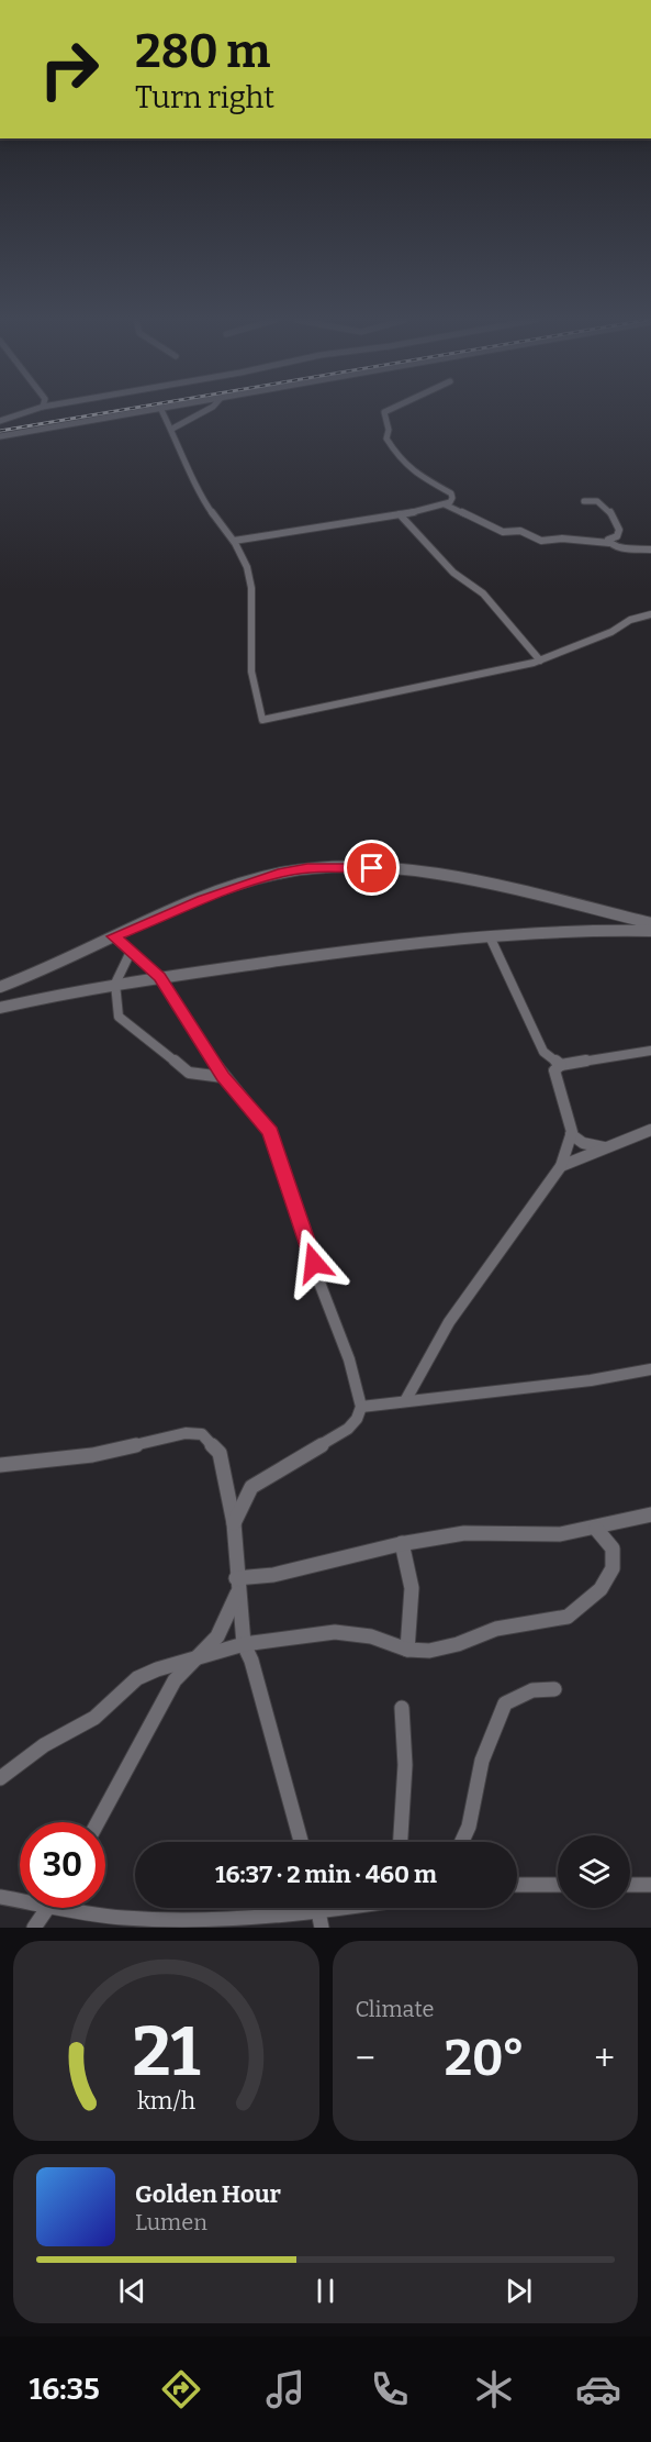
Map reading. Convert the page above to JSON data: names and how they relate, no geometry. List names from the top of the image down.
{
  "page": {
    "turn": ["280 m", "Turn right"],
    "limit": "30",
    "trip": "16:37 · 2 min · 460 m",
    "tile": "Climate",
    "heat": ["−", "20°", "+"],
    "song": ["Golden Hour", "Lumen"],
    "tabs": "16:35",
    "gauge": ["21", "km/h"]
  }
}
